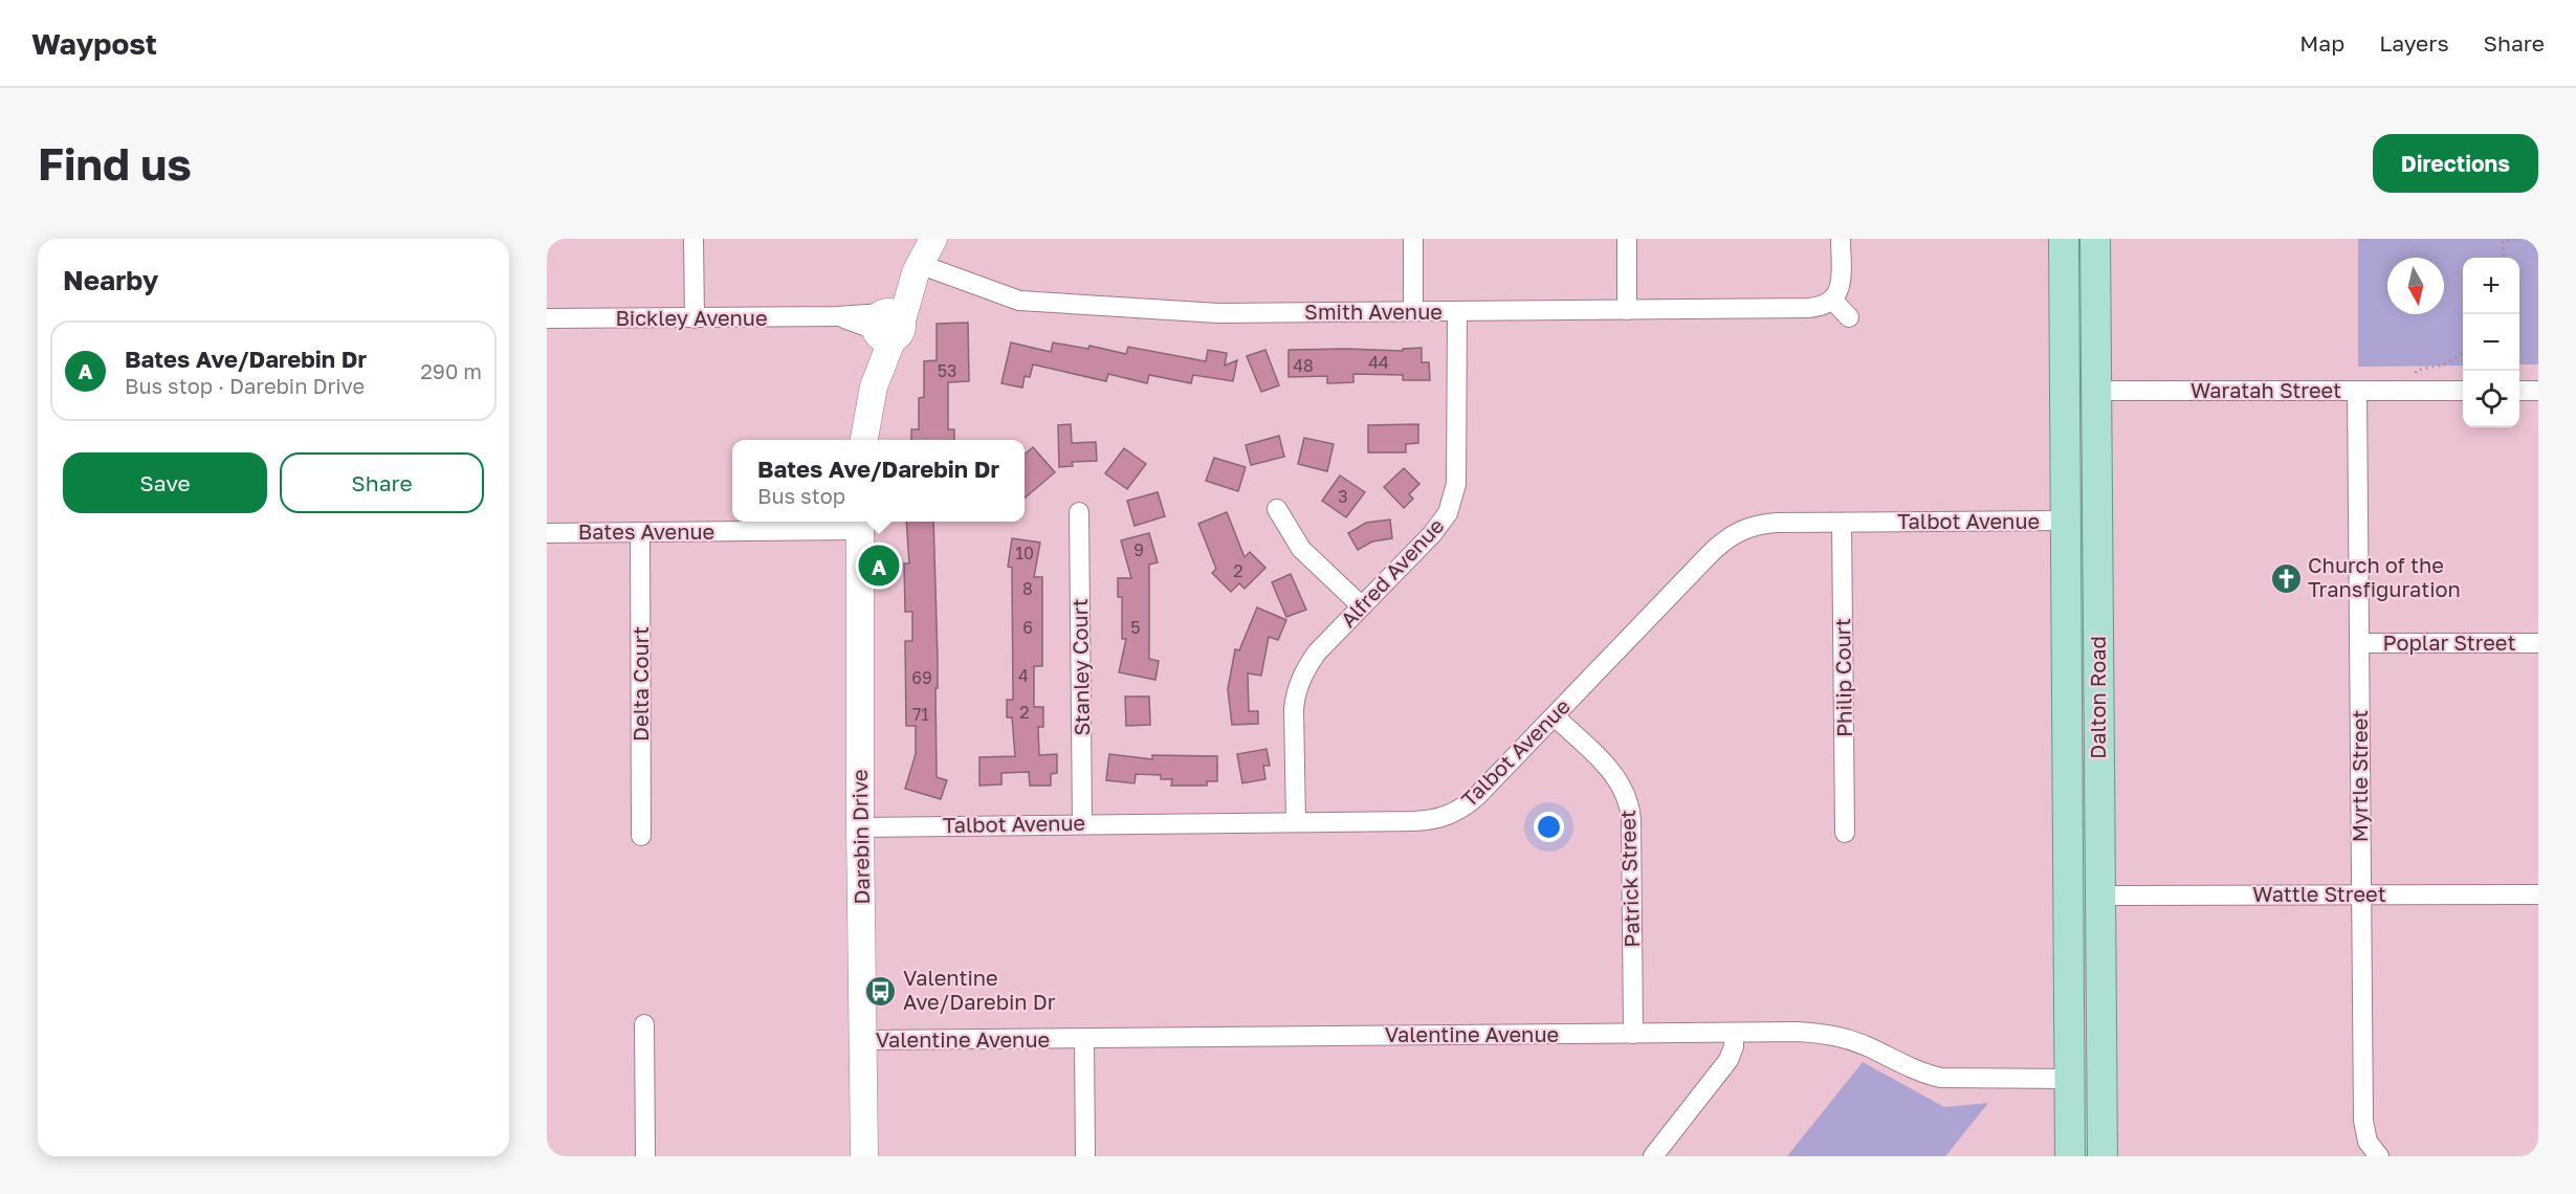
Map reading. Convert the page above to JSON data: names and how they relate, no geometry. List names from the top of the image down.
{
  "streets": {
    "main road": ["Waratah Street", "Dalton Road"],
    "street": [
      "Smith Avenue",
      "Bickley Avenue",
      "Talbot Avenue",
      "Bates Avenue",
      "Alfred Avenue",
      "Poplar Street",
      "Stanley Court",
      "Philip Court",
      "Delta Court",
      "Myrtle Street",
      "Darebin Drive",
      "Patrick Street",
      "Wattle Street",
      "Valentine Avenue"
    ]
  },
  "crossings": [
    ["Smith Avenue", "Alfred Avenue"],
    ["Waratah Street", "Dalton Road"],
    ["Waratah Street", "Myrtle Street"],
    ["Talbot Avenue", "Alfred Avenue"],
    ["Talbot Avenue", "Stanley Court"],
    ["Talbot Avenue", "Philip Court"],
    ["Talbot Avenue", "Dalton Road"],
    ["Talbot Avenue", "Darebin Drive"],
    ["Talbot Avenue", "Patrick Street"],
    ["Bates Avenue", "Delta Court"],
    ["Bates Avenue", "Darebin Drive"],
    ["Poplar Street", "Myrtle Street"],
    ["Dalton Road", "Wattle Street"],
    ["Dalton Road", "Valentine Avenue"],
    ["Myrtle Street", "Wattle Street"],
    ["Darebin Drive", "Valentine Avenue"],
    ["Patrick Street", "Valentine Avenue"]
  ],
  "places": {
    "church": ["Church of the Transfiguration"],
    "bus stop": ["Valentine Ave/Darebin Dr"]
  },
  "house_numbers": [
    "44",
    "48",
    "53",
    "3",
    "9",
    "10",
    "2",
    "8",
    "6",
    "5",
    "4",
    "69",
    "2",
    "71"
  ],
  "north": "bottom",
  "page": {
    "header": "Waypost",
    "nav": ["Map", "Layers", "Share"],
    "buttons": [
      "Directions",
      ["Save", "Share"]
    ],
    "title": "Find us",
    "heading": "Nearby",
    "map_buttons": ["+", "−"],
    "list": [
      {
        "mark": "A",
        "name": "Bates Ave/Darebin Dr",
        "note": "Bus stop · Darebin Drive",
        "value": "290 m"
      }
    ],
    "popup": ["Bates Ave/Darebin Dr", "Bus stop"],
    "pins": "A"
  }
}
